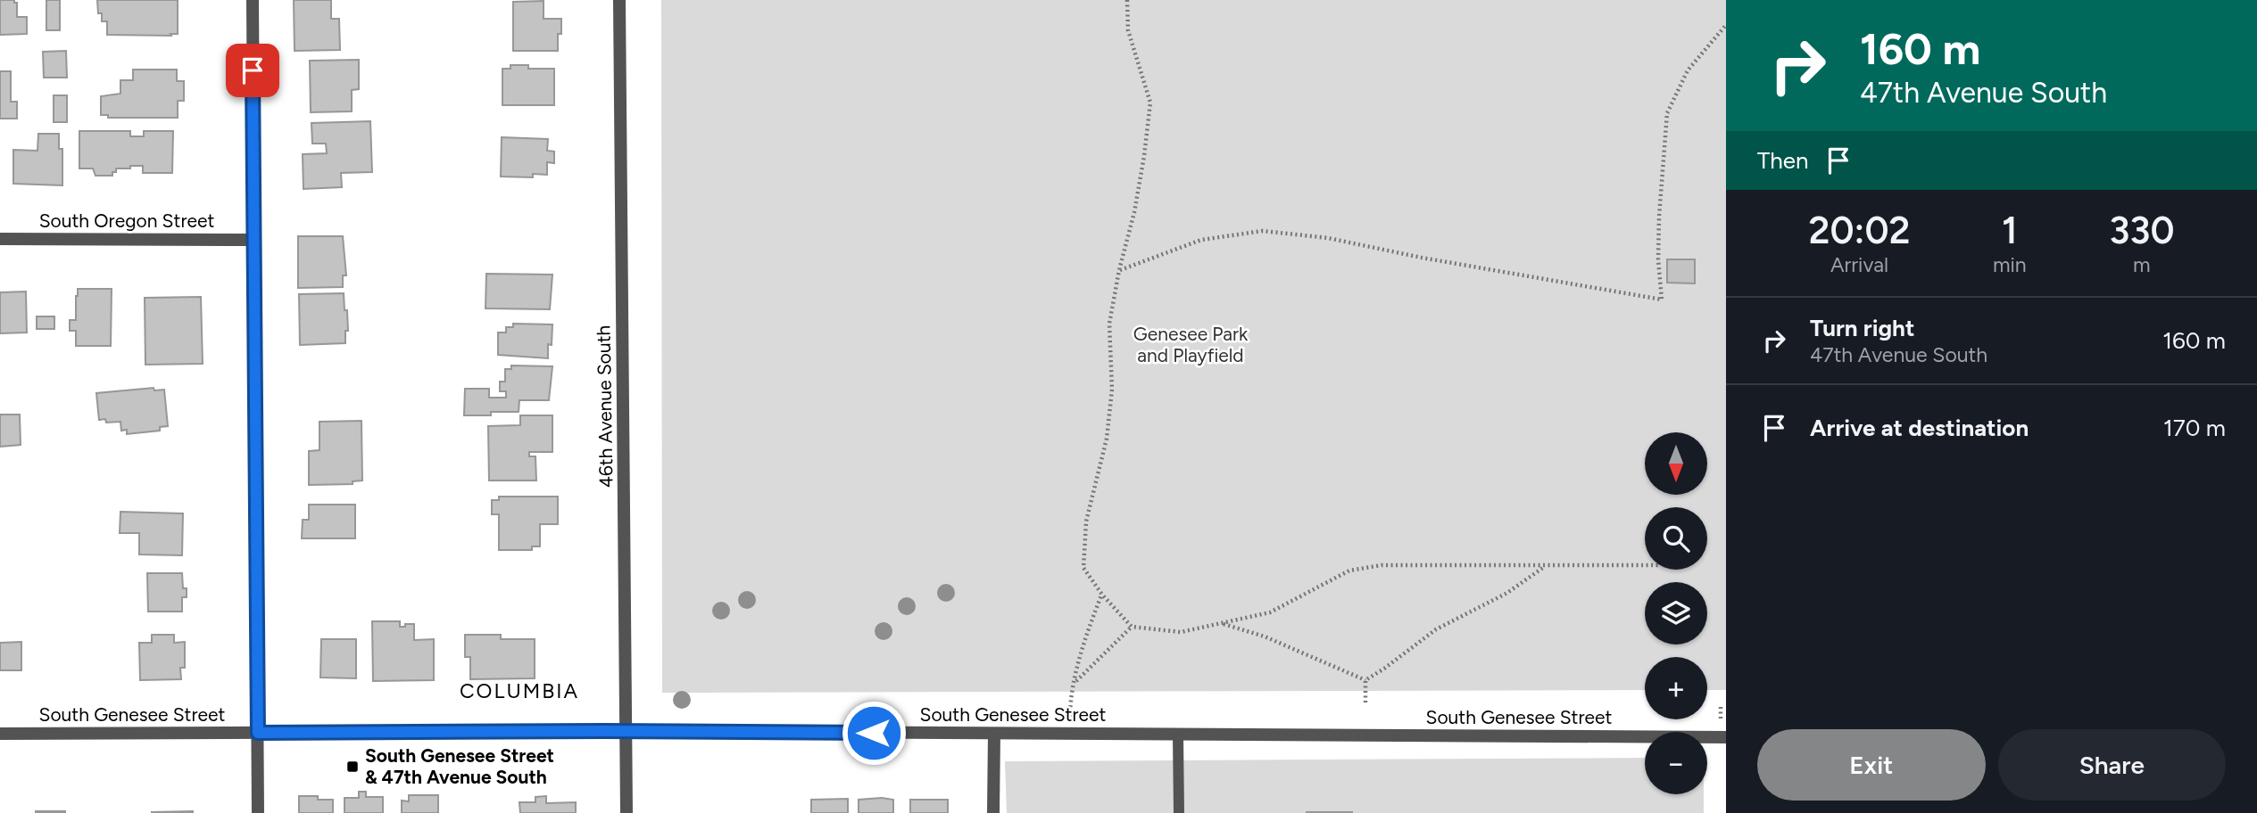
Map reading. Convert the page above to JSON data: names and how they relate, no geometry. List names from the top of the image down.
{
  "streets": {
    "street": ["South Oregon Street", "46th Avenue South", "South Genesee Street"]
  },
  "crossings": [
    ["46th Avenue South", "South Genesee Street"]
  ],
  "districts": ["COLUMBIA"],
  "parks": ["Genesee Park and Playfield"],
  "places": {
    "transit": ["South Genesee Street & 47th Avenue South"]
  },
  "north": "bottom",
  "page": {
    "turn": ["160 m", "47th Avenue South"],
    "then": "Then",
    "eta": [
      "20:02",
      "Arrival",
      "1",
      "min",
      "330",
      "m"
    ],
    "list": [
      {
        "name": "Turn right",
        "note": "47th Avenue South",
        "value": "160 m"
      },
      {
        "name": "Arrive at destination",
        "value": "170 m"
      }
    ],
    "map_buttons": ["+", "−"],
    "buttons": ["Exit", "Share"]
  }
}
